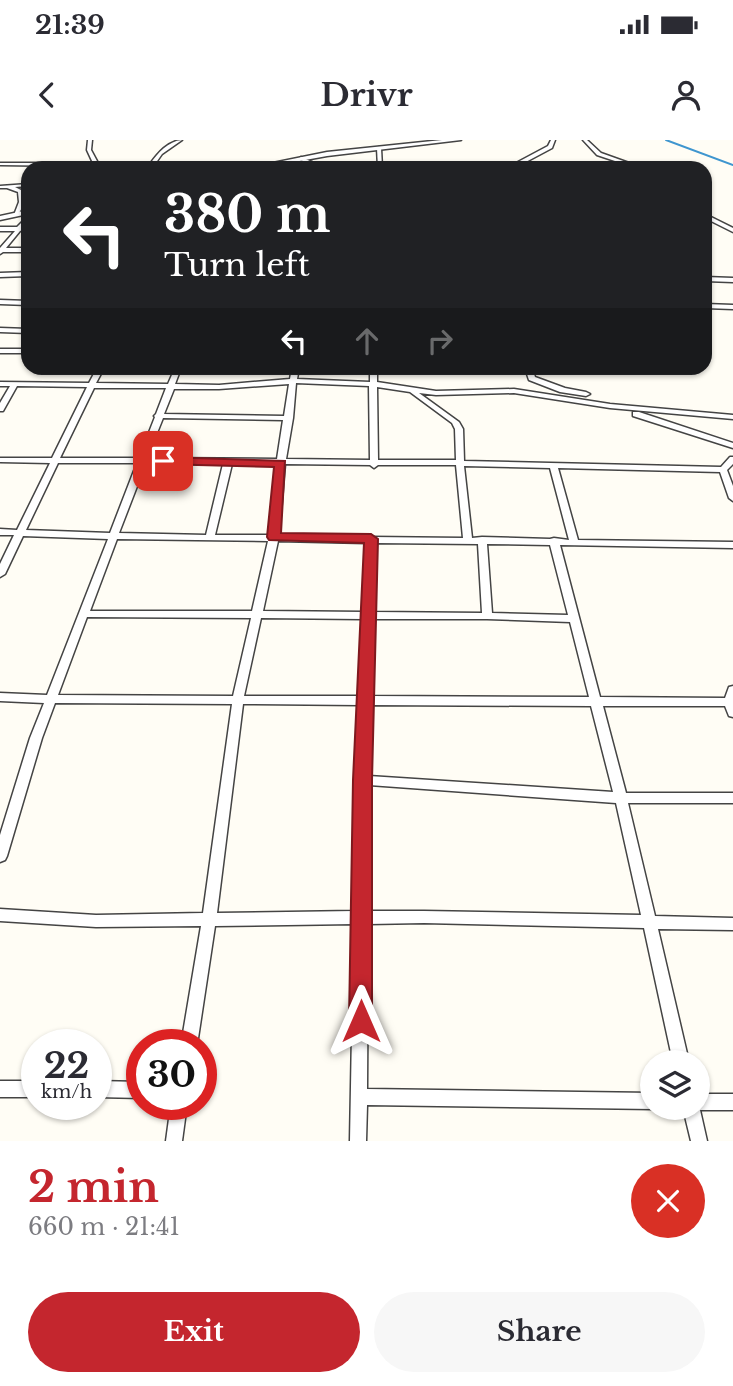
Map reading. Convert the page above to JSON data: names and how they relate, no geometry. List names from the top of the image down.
{
  "page": {
    "status": "21:39",
    "header": "Drivr",
    "turn": ["380 m", "Turn left"],
    "speed": "22 km/h",
    "limit": "30",
    "heading": ["2 min", "660 m · 21:41"],
    "buttons": ["Exit", "Share"]
  }
}
